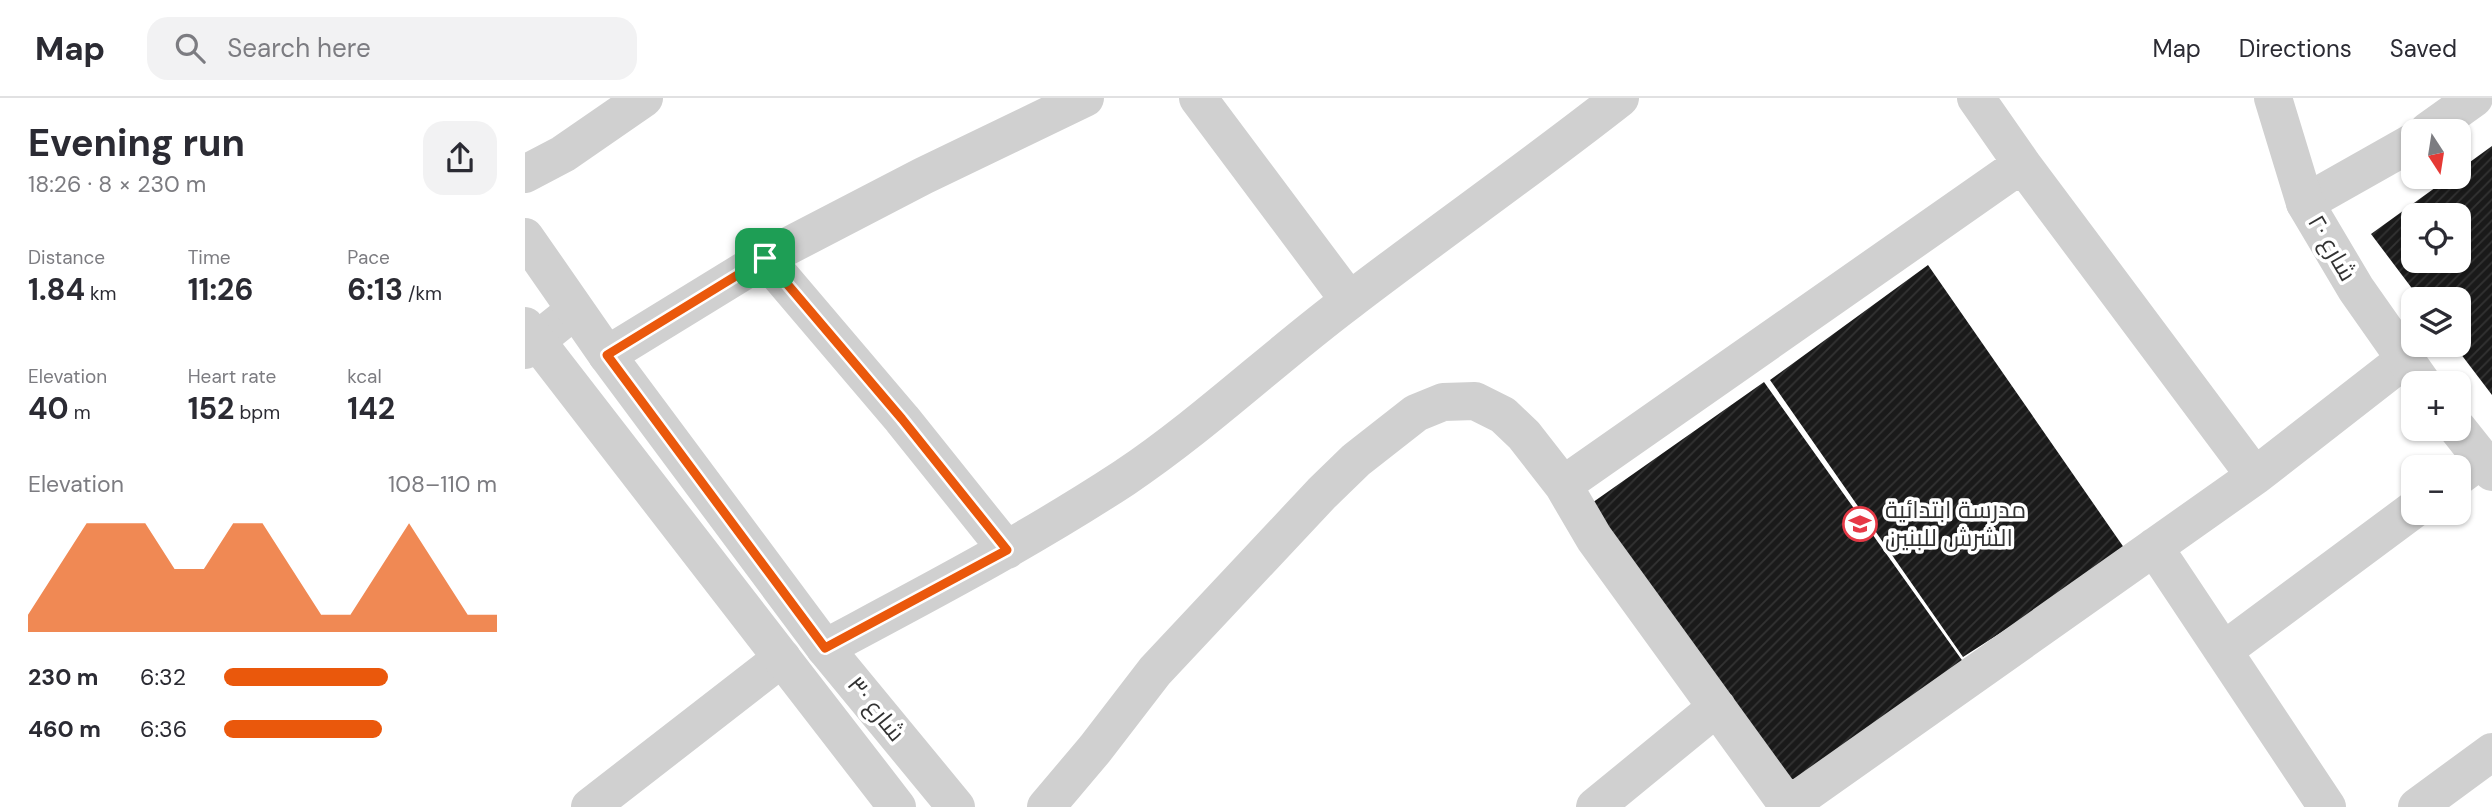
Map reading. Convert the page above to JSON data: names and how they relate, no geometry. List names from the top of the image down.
{
  "streets": {
    "street": ["شارع ٢٠", "شارع ٣٠"]
  },
  "places": {
    "school or university": ["مدرسة ابتدائية الشرش للبنين"]
  },
  "north": "bottom",
  "page": {
    "header": "Map",
    "search": "Search here",
    "nav": ["Map", "Directions", "Saved"],
    "heading": ["Evening run", "18:26 · 8 × 230 m"],
    "map_buttons": ["+", "−"],
    "stats": [
      ["Distance", "1.84 km"],
      ["Time", "11:26"],
      ["Pace", "6:13 /km"],
      ["Elevation", "40 m"],
      ["Heart rate", "152 bpm"],
      ["kcal", "142"]
    ],
    "chart": ["Elevation", "108–110 m"],
    "list": [
      {
        "name": "230 m",
        "note": "6:32"
      },
      {
        "name": "460 m",
        "note": "6:36"
      }
    ]
  }
}
